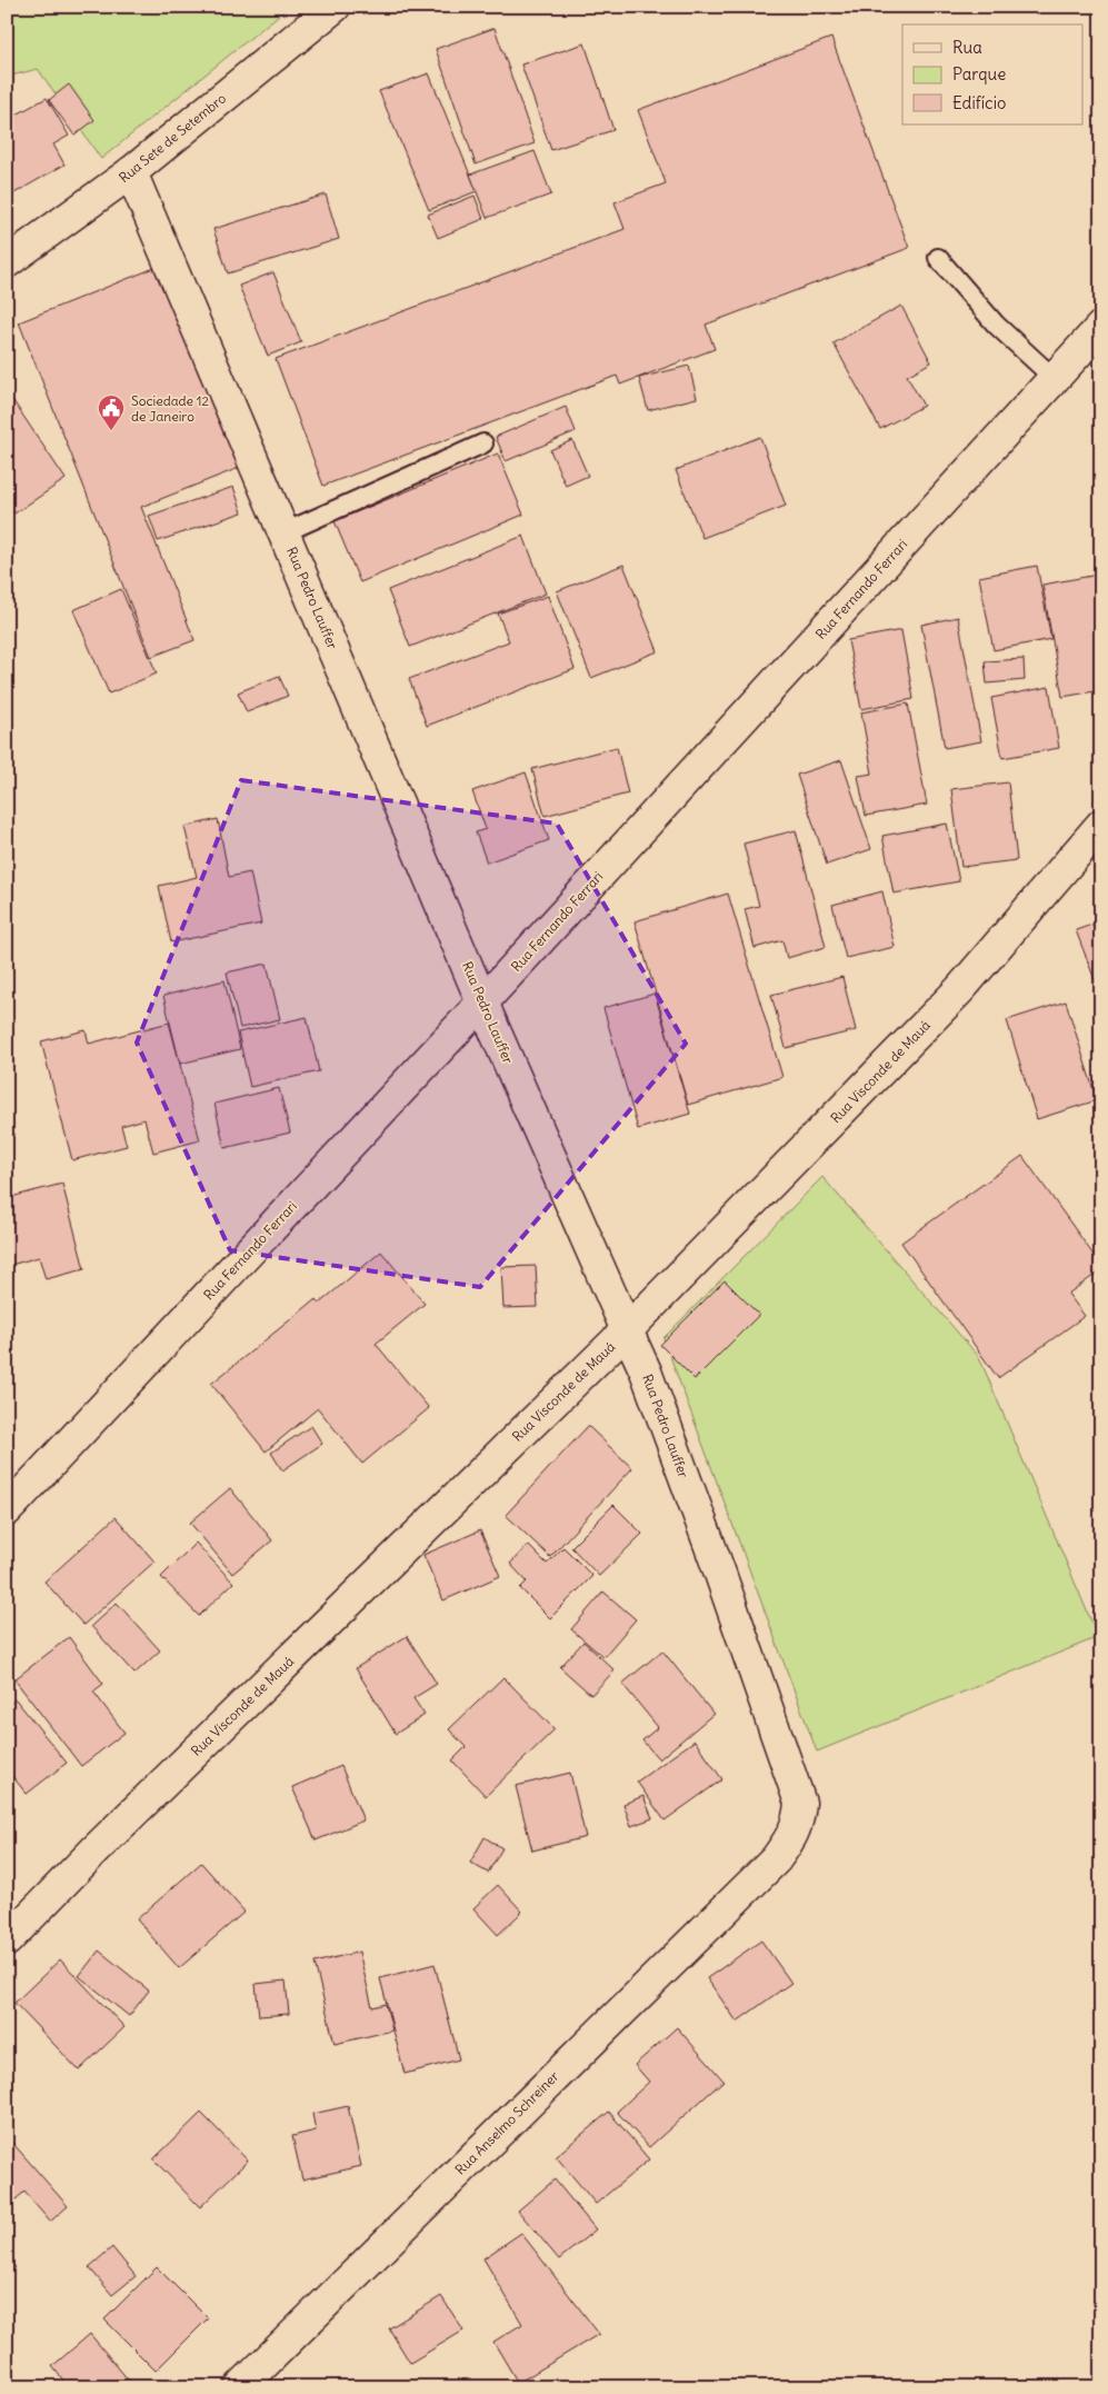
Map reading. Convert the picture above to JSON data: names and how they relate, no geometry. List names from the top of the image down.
{
  "streets": {
    "street": [
      "Rua Sete de Setembro",
      "Rua Fernando Ferrari",
      "Rua Pedro Lauffer",
      "Rua Visconde de Mauá",
      "Rua Anselmo Schreiner"
    ]
  },
  "crossings": [
    ["Rua Sete de Setembro", "Rua Pedro Lauffer"],
    ["Rua Fernando Ferrari", "Rua Pedro Lauffer"],
    ["Rua Pedro Lauffer", "Rua Visconde de Mauá"],
    ["Rua Pedro Lauffer", "Rua Anselmo Schreiner"]
  ],
  "places": {
    "public building": ["Sociedade 12 de Janeiro"]
  },
  "legend": ["Rua", "Parque", "Edifício"]
}
